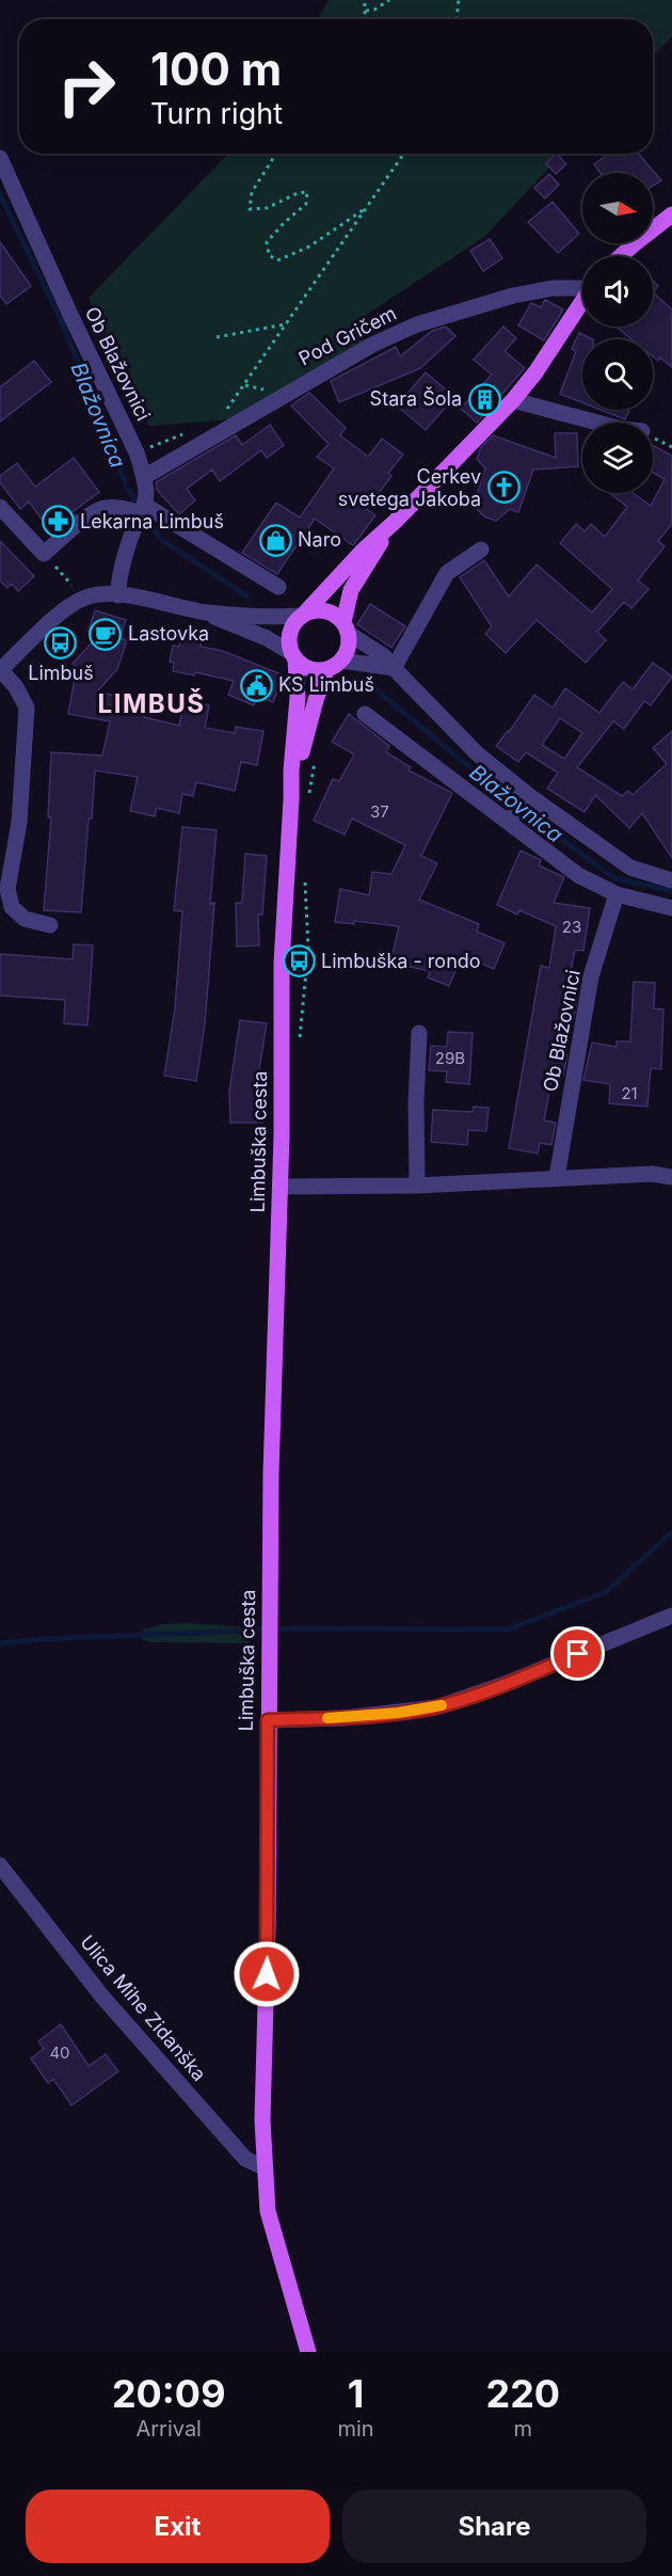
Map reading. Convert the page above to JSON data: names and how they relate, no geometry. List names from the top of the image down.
{
  "streets": {
    "main road": ["Limbuška cesta"],
    "street": ["Pod Gričem", "Ob Blažovnici", "Ulica Mihe Zidanška"]
  },
  "crossings": [
    ["Pod Gričem", "Ob Blažovnici"],
    ["Limbuška cesta", "Ulica Mihe Zidanška"]
  ],
  "districts": ["LIMBUŠ"],
  "water": ["Blažovnica"],
  "places": {
    "building": ["Stara Šola"],
    "church": ["Cerkev svetega Jakoba"],
    "pharmacy": ["Lekarna Limbuš"],
    "shop": ["Naro"],
    "cafe": ["Lastovka"],
    "bus stop": ["Limbuš", "Limbuška - rondo"],
    "public building": ["KS Limbuš"]
  },
  "house_numbers": [
    "37",
    "23",
    "29B",
    "21",
    "40"
  ],
  "north": "right",
  "page": {
    "turn": ["100 m", "Turn right"],
    "eta": [
      "20:09",
      "Arrival",
      "1",
      "min",
      "220",
      "m"
    ],
    "buttons": ["Exit", "Share"]
  }
}
